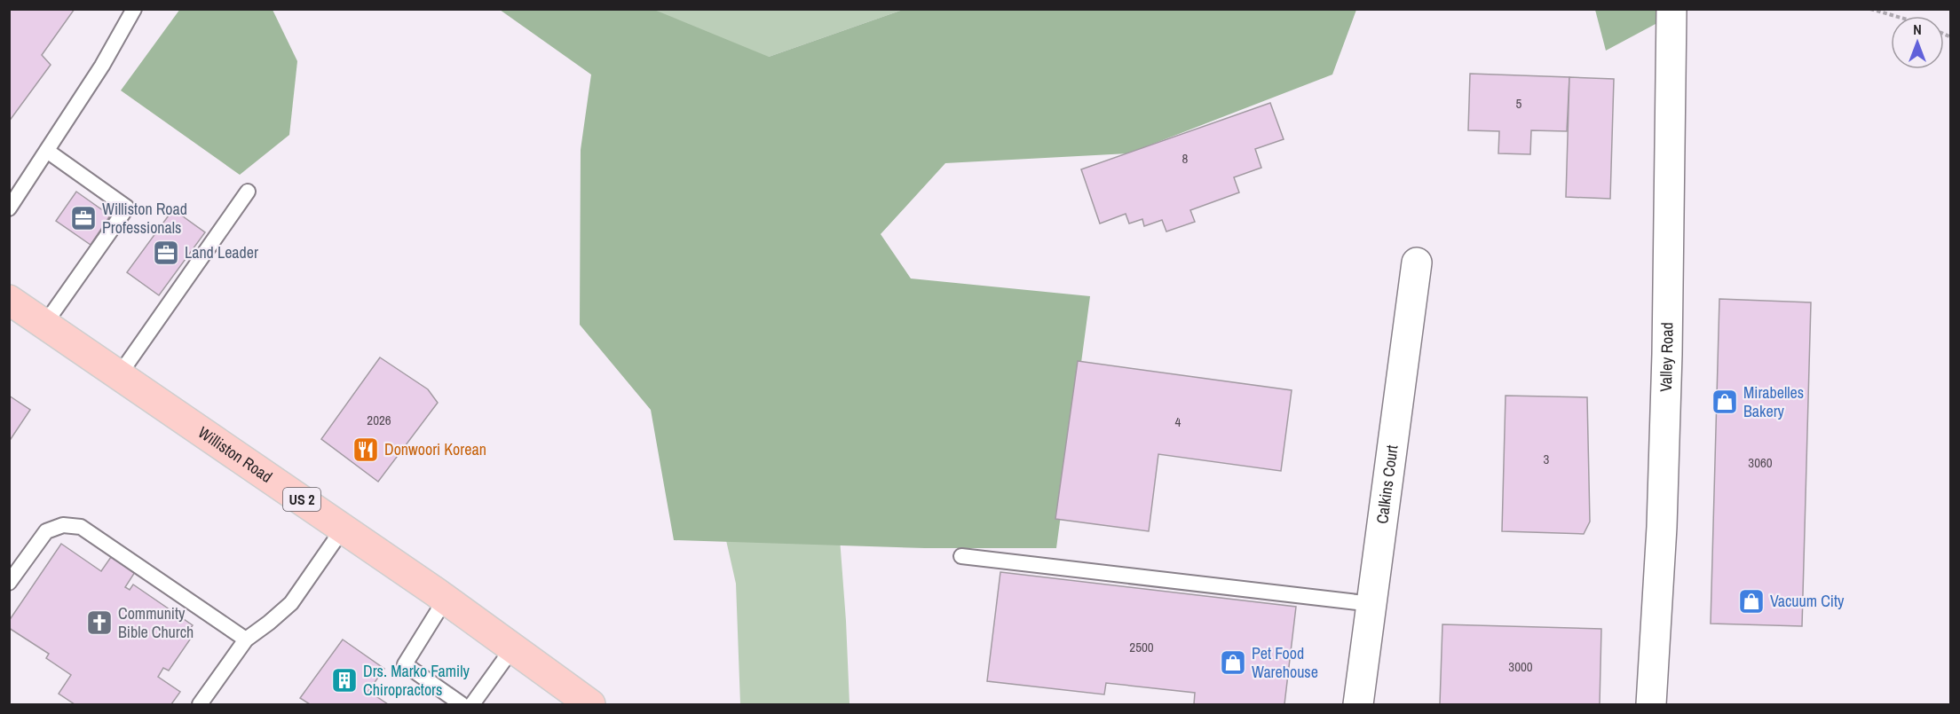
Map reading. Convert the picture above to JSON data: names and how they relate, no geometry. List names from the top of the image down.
{
  "streets": {
    "main road": ["Williston Road", "US 2"],
    "street": ["Valley Road", "Calkins Court"]
  },
  "places": {
    "office": ["Williston Road Professionals", "Land Leader"],
    "shop": ["Mirabelles Bakery", "Vacuum City", "Pet Food Warehouse"],
    "restaurant": ["Donwoori Korean"],
    "church": ["Community Bible Church"],
    "building": ["Drs. Marko Family Chiropractors"]
  },
  "house_numbers": [
    "5",
    "8",
    "2026",
    "4",
    "3",
    "3060",
    "2500",
    "3000"
  ],
  "north": "top"
}
